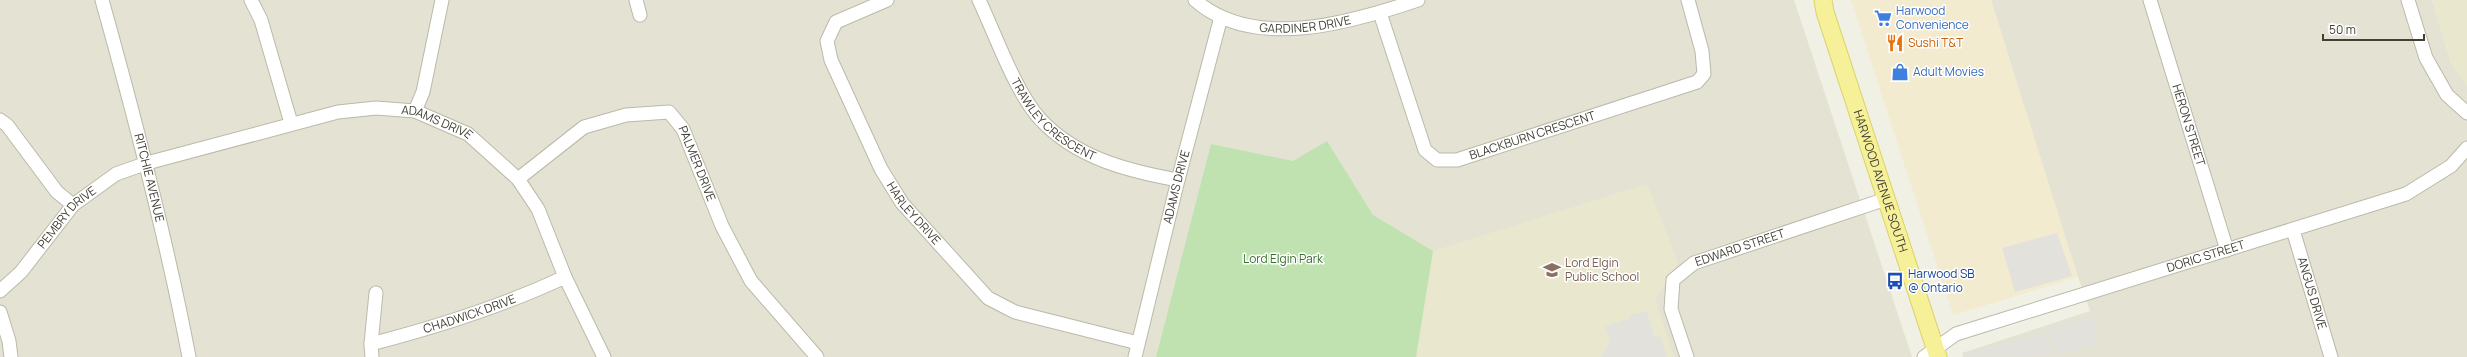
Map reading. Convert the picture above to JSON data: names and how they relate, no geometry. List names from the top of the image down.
{
  "streets": {
    "main road": ["HARWOOD AVENUE SOUTH"],
    "street": [
      "GARDINER DRIVE",
      "TRAWLEY CRESCENT",
      "ADAMS DRIVE",
      "HERON STREET",
      "BLACKBURN CRESCENT",
      "PALMER DRIVE",
      "RITCHIE AVENUE",
      "HARLEY DRIVE",
      "PEMBRY DRIVE",
      "EDWARD STREET",
      "DORIC STREET",
      "ANGUS DRIVE",
      "CHADWICK DRIVE"
    ]
  },
  "crossings": [
    ["GARDINER DRIVE", "ADAMS DRIVE"],
    ["GARDINER DRIVE", "BLACKBURN CRESCENT"],
    ["TRAWLEY CRESCENT", "ADAMS DRIVE"],
    ["ADAMS DRIVE", "PALMER DRIVE"],
    ["ADAMS DRIVE", "RITCHIE AVENUE"],
    ["ADAMS DRIVE", "HARLEY DRIVE"],
    ["ADAMS DRIVE", "PEMBRY DRIVE"],
    ["ADAMS DRIVE", "CHADWICK DRIVE"],
    ["HERON STREET", "DORIC STREET"],
    ["RITCHIE AVENUE", "PEMBRY DRIVE"],
    ["HARWOOD AVENUE SOUTH", "EDWARD STREET"],
    ["HARWOOD AVENUE SOUTH", "DORIC STREET"],
    ["DORIC STREET", "ANGUS DRIVE"]
  ],
  "parks": ["Lord Elgin Park"],
  "places": {
    "supermarket": ["Harwood Convenience"],
    "restaurant": ["Sushi T&T"],
    "shop": ["Adult Movies"],
    "school or university": ["Lord Elgin Public School"],
    "bus stop": ["Harwood SB @ Ontario"]
  },
  "scale_bar": "50 m"
}
